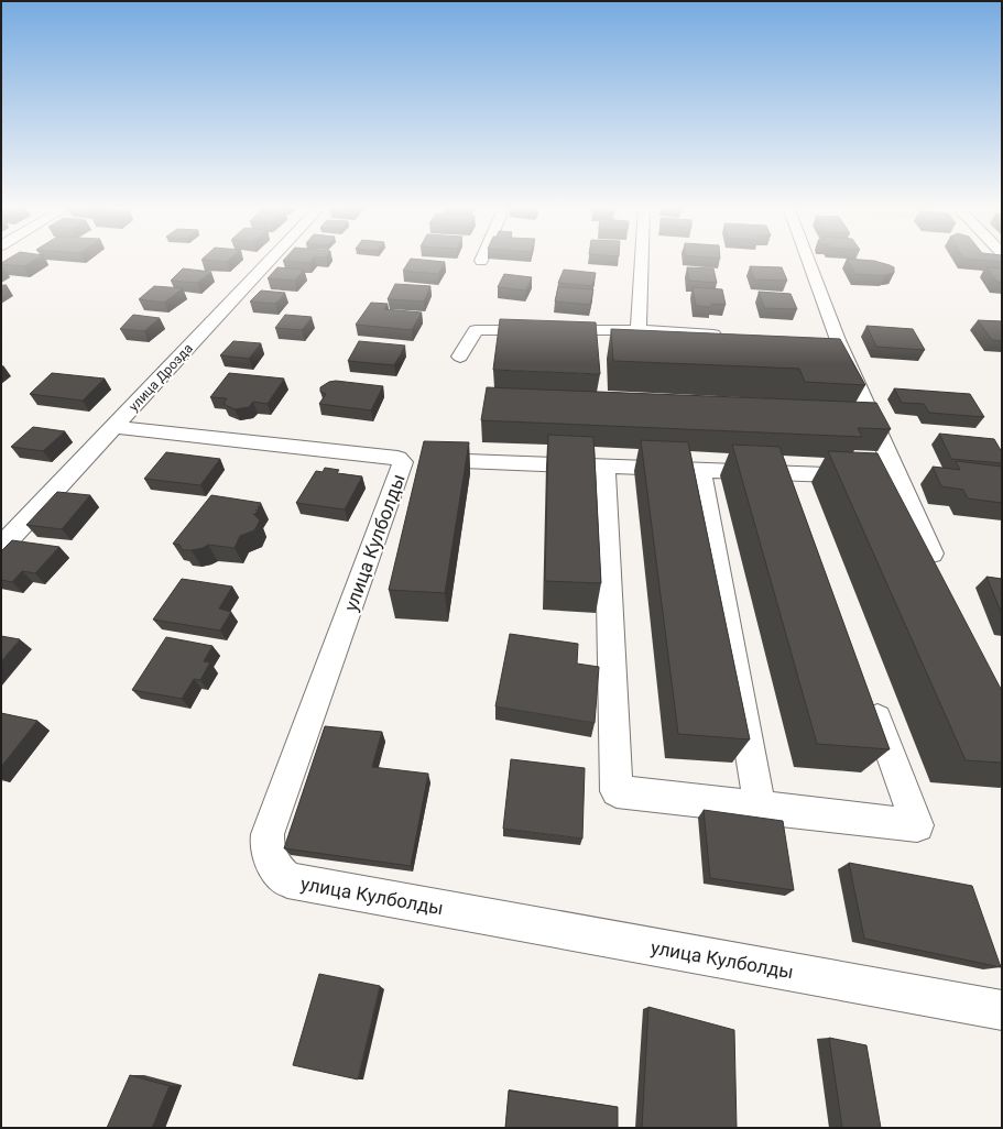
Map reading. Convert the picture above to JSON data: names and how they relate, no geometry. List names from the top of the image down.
{
  "streets": {
    "street": ["улица Дрозда", "улица Кулболды"]
  },
  "crossings": [
    ["улица Дрозда", "улица Кулболды"]
  ]
}
